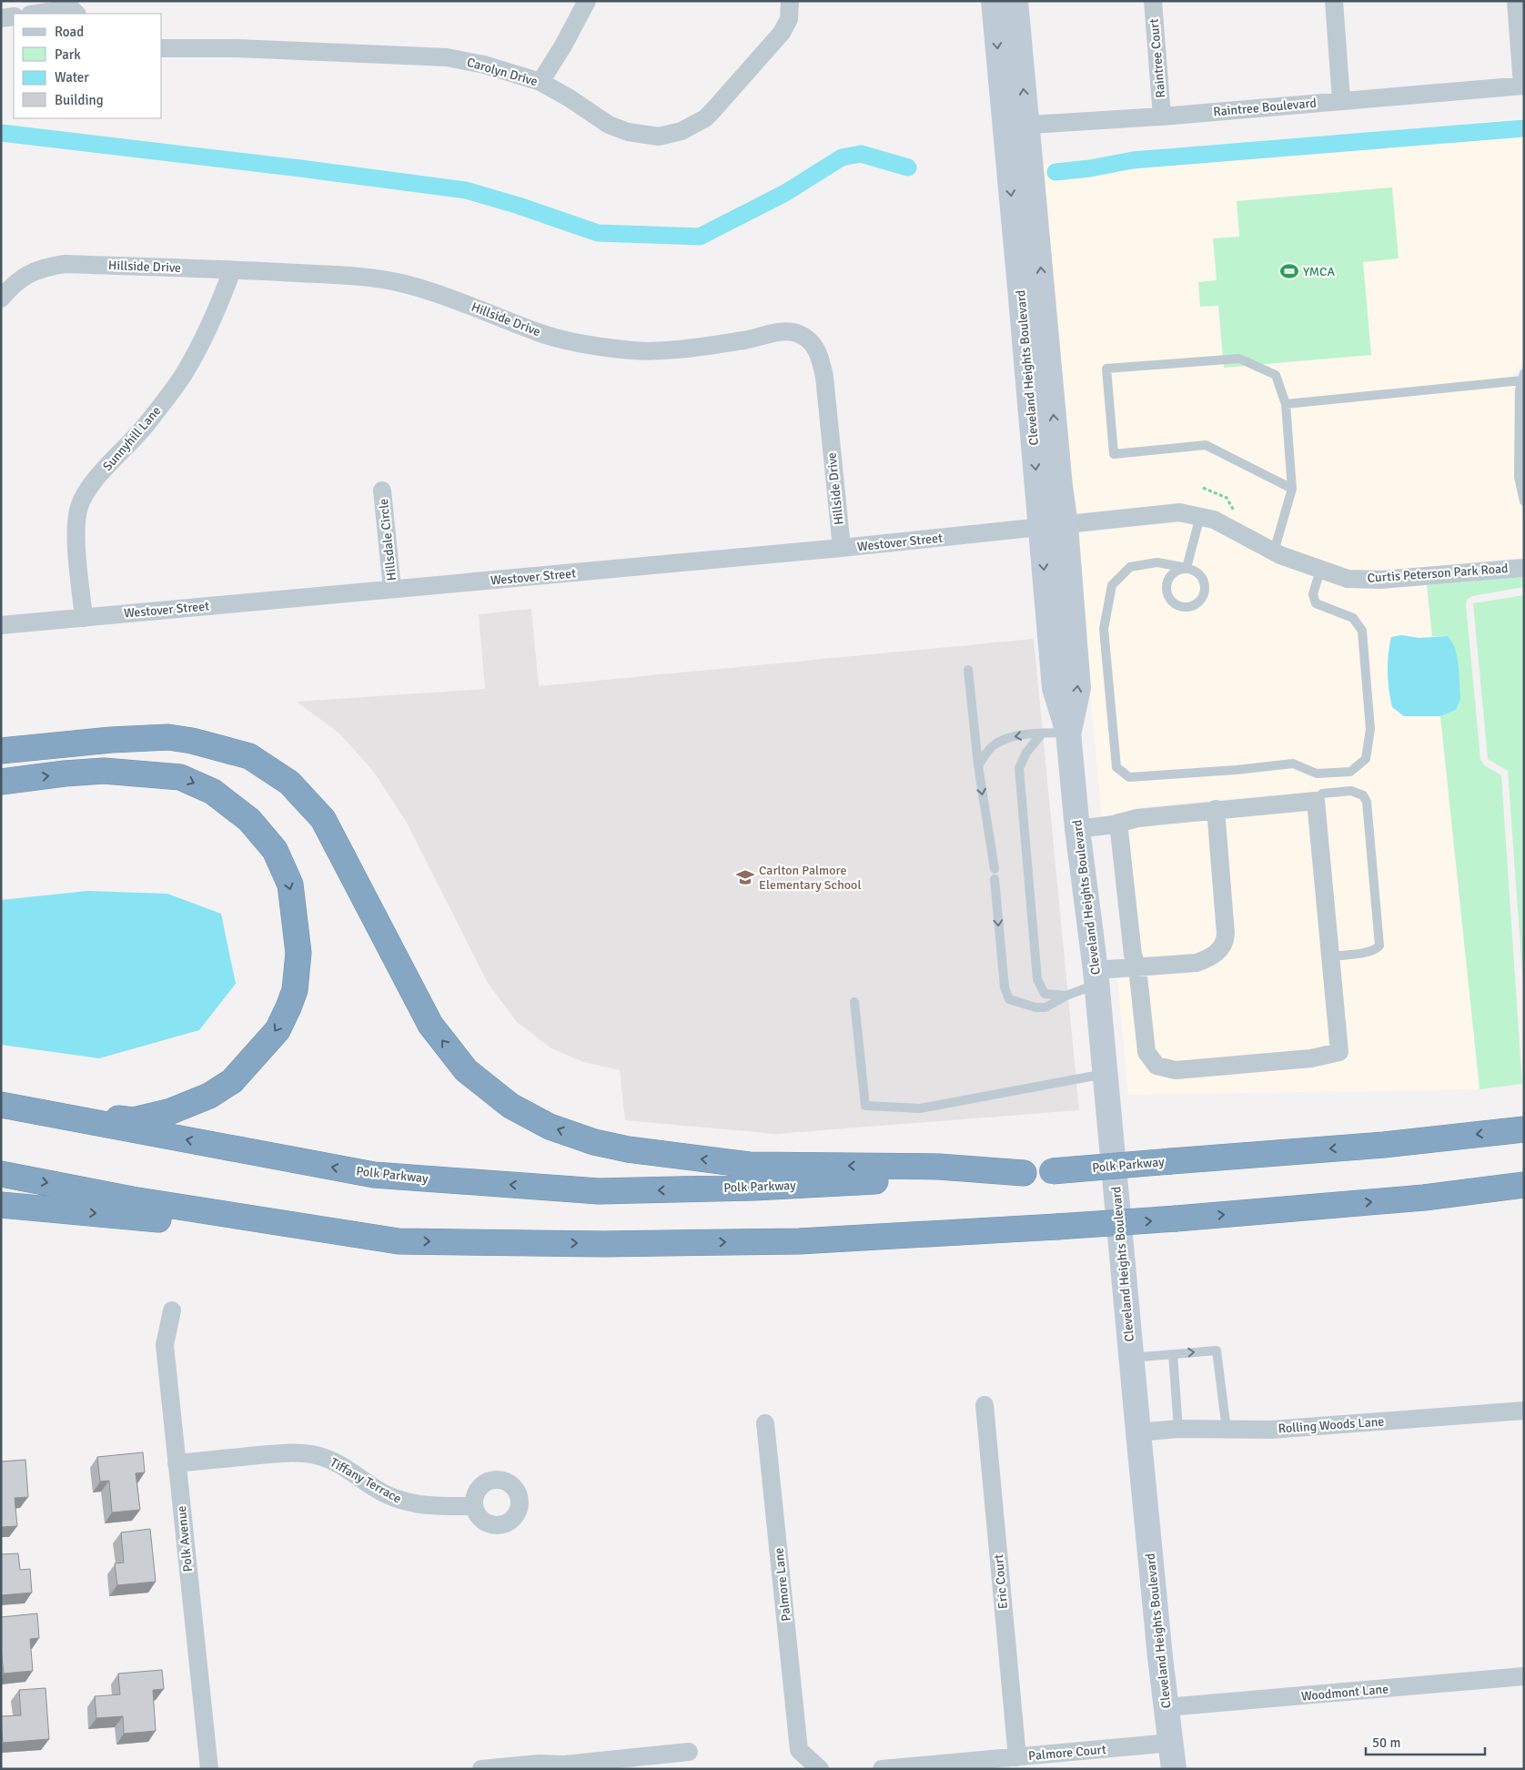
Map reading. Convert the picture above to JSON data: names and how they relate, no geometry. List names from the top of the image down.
{
  "streets": {
    "highway": ["Polk Parkway"],
    "street": [
      "Raintree Court",
      "Carolyn Drive",
      "Raintree Boulevard",
      "Hillside Drive",
      "Cleveland Heights Boulevard",
      "Sunnyhill Lane",
      "Hillsdale Circle",
      "Westover Street",
      "Curtis Peterson Park Road",
      "Rolling Woods Lane",
      "Tiffany Terrace",
      "Polk Avenue",
      "Eric Court",
      "Palmore Lane",
      "Woodmont Lane",
      "Palmore Court"
    ]
  },
  "crossings": [
    ["Raintree Court", "Raintree Boulevard"],
    ["Raintree Boulevard", "Cleveland Heights Boulevard"],
    ["Hillside Drive", "Sunnyhill Lane"],
    ["Hillside Drive", "Westover Street"],
    ["Cleveland Heights Boulevard", "Westover Street"],
    ["Cleveland Heights Boulevard", "Curtis Peterson Park Road"],
    ["Cleveland Heights Boulevard", "Rolling Woods Lane"],
    ["Cleveland Heights Boulevard", "Woodmont Lane"],
    ["Cleveland Heights Boulevard", "Palmore Court"],
    ["Sunnyhill Lane", "Westover Street"],
    ["Hillsdale Circle", "Westover Street"],
    ["Westover Street", "Curtis Peterson Park Road"],
    ["Tiffany Terrace", "Polk Avenue"],
    ["Eric Court", "Palmore Court"]
  ],
  "places": {
    "sports": ["YMCA"],
    "school or university": ["Carlton Palmore Elementary School"]
  },
  "legend": [
    "Road",
    "Park",
    "Water",
    "Building"
  ],
  "scale_bar": "50 m"
}
